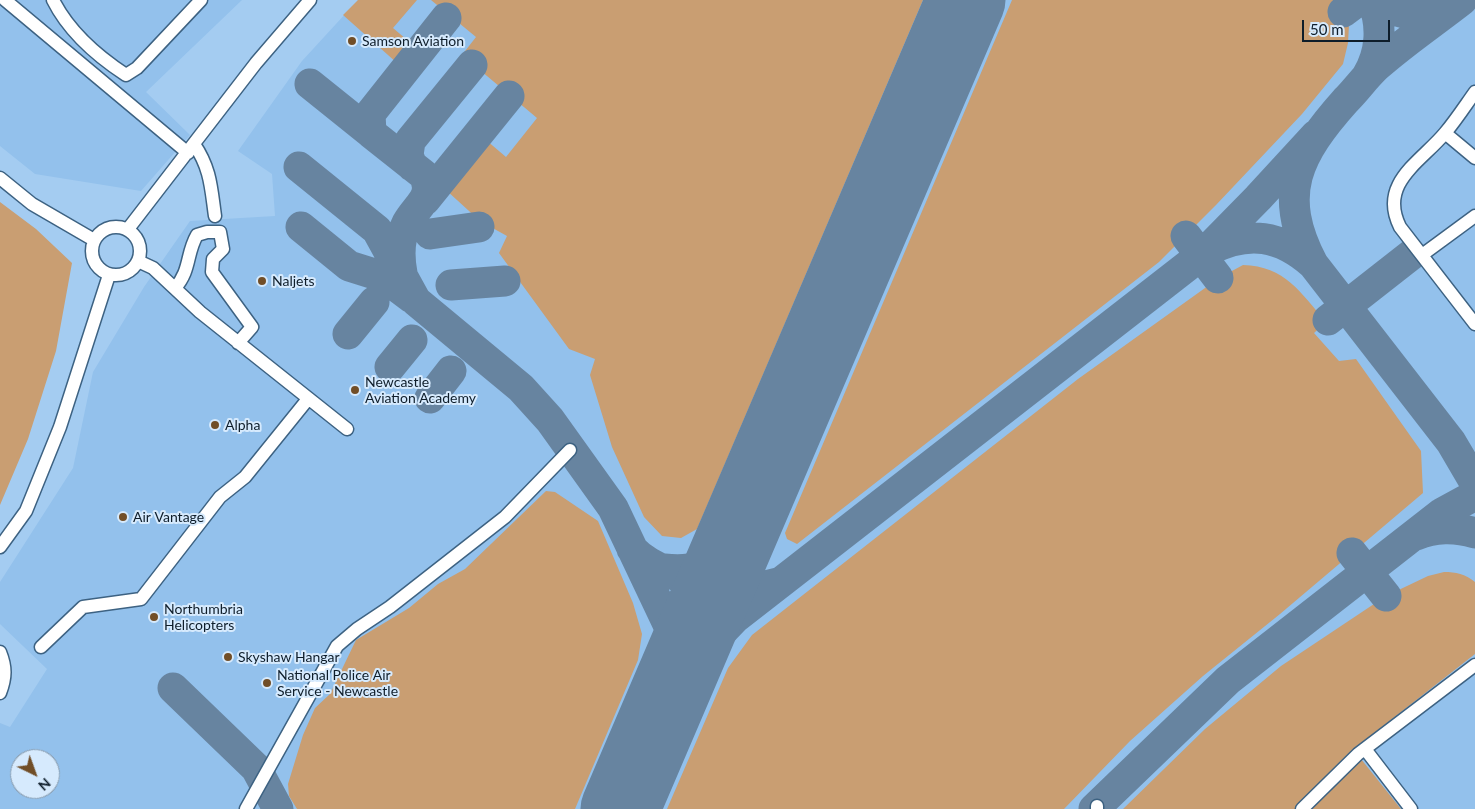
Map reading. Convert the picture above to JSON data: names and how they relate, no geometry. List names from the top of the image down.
{
  "places": [
    "Samson Aviation",
    "Naljets",
    "Newcastle Aviation Academy",
    "Alpha",
    "Air Vantage",
    "Northumbria Helicopters",
    "Skyshaw Hangar",
    "National Police Air Service - Newcastle"
  ],
  "scale_bar": "50 m",
  "north": "bottom right"
}
